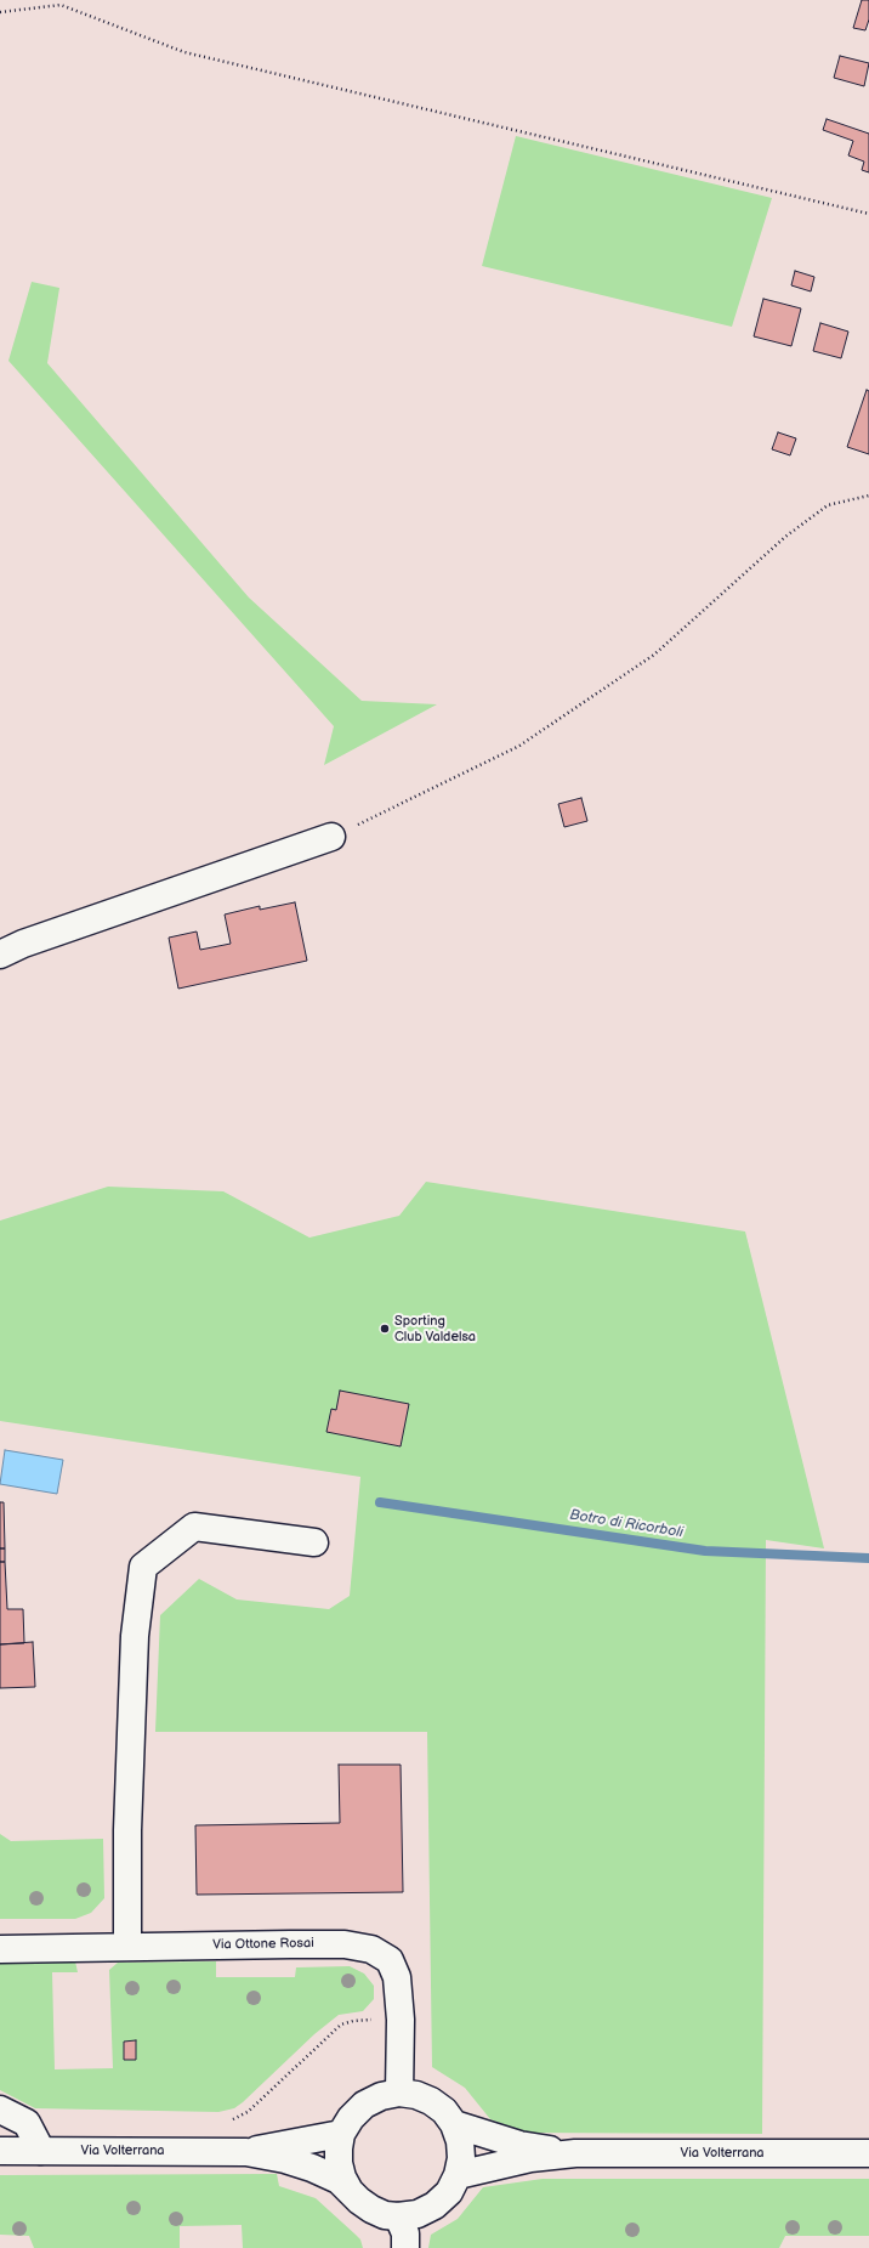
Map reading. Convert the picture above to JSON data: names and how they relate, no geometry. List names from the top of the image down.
{
  "streets": {
    "main road": ["Via Ottone Rosai", "Via Volterrana"]
  },
  "crossings": [
    ["Via Ottone Rosai", "Via Volterrana"]
  ],
  "water": ["Botro di Ricorboli"],
  "places": ["Sporting Club Valdelsa"]
}
